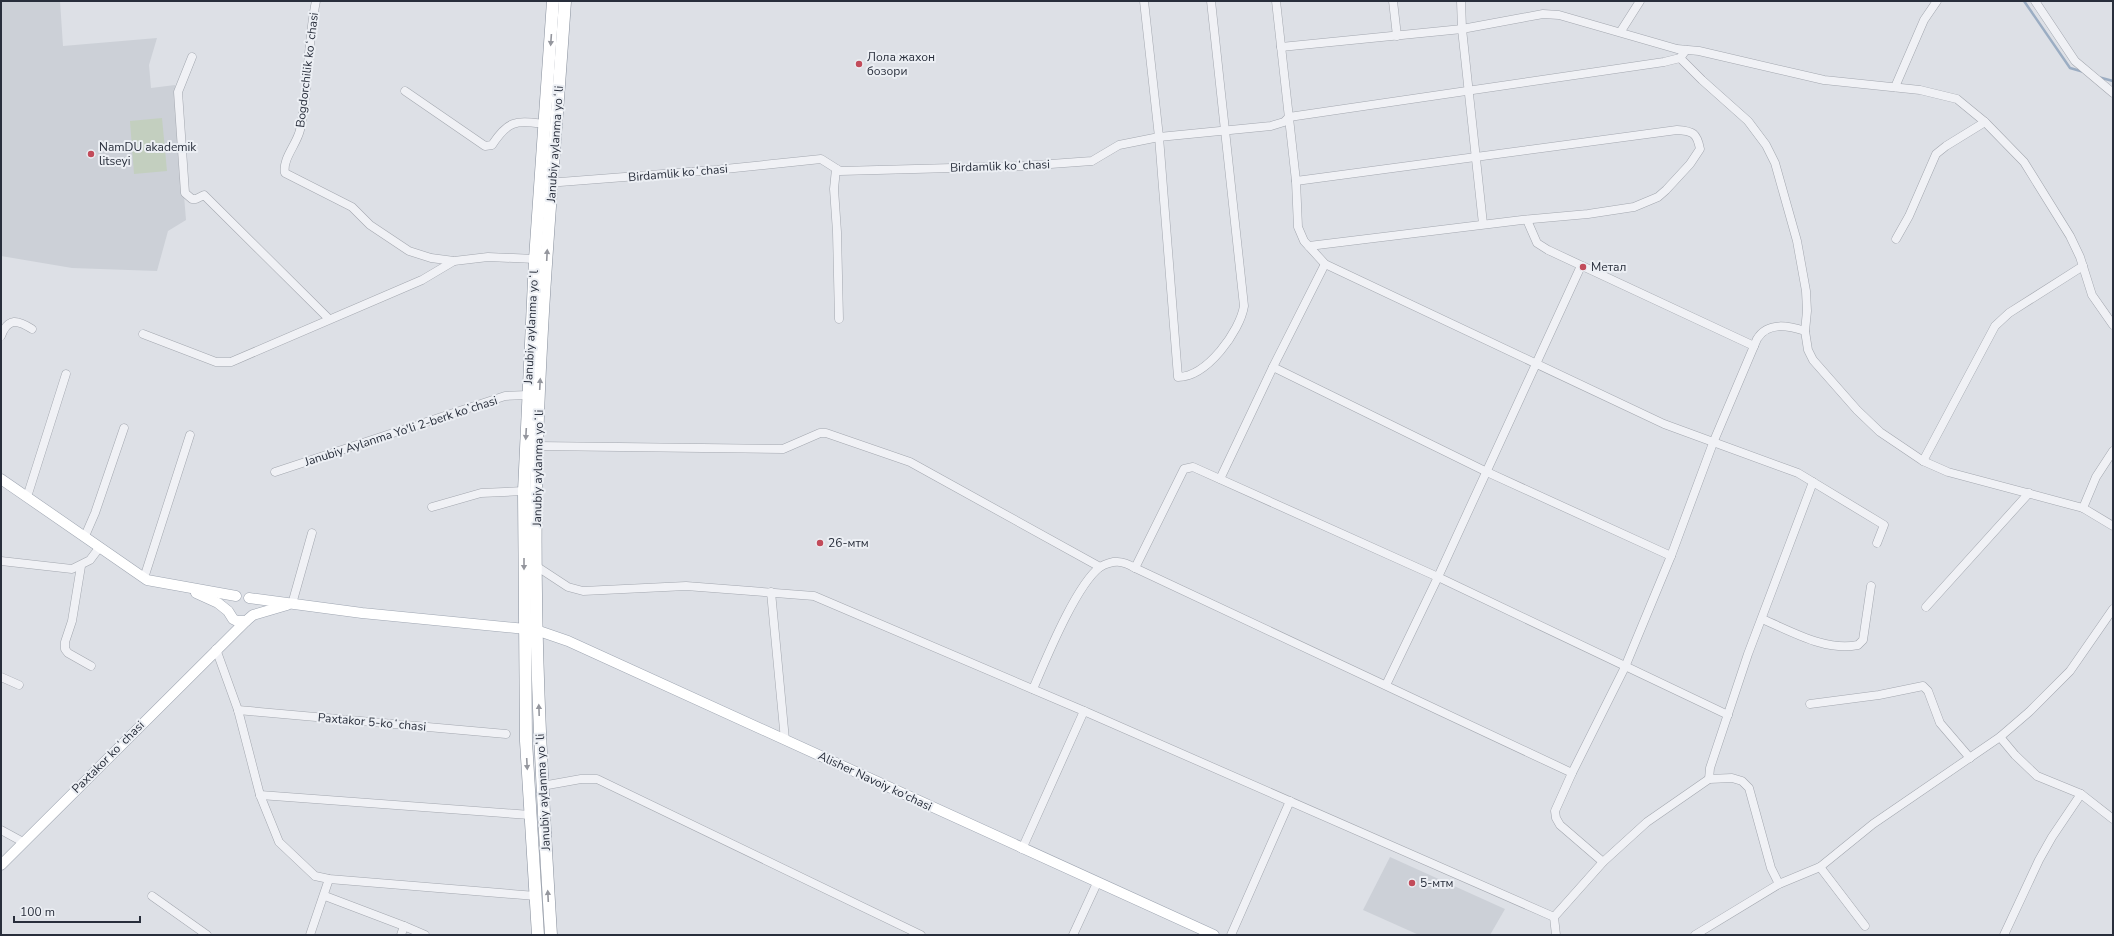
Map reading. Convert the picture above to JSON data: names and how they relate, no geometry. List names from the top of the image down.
{
  "streets": {
    "highway": ["Janubiy aylanma yoʻli", "Janubiy aylanma yoʻl"],
    "main road": ["Paxtakor koʻchasi", "Alisher Navoiy ko'chasi"],
    "street": [
      "Bogdorchilik koʻchasi",
      "Birdamlik koʻchasi",
      "Janubiy Аylanma Yo'li 2-berk koʼchasi",
      "Paxtakor 5-koʻchasi"
    ]
  },
  "crossings": [
    ["Bogdorchilik koʻchasi", "Janubiy aylanma yoʻli"],
    ["Bogdorchilik koʻchasi", "Janubiy aylanma yoʻl"],
    ["Janubiy aylanma yoʻli", "Birdamlik koʻchasi"],
    ["Janubiy aylanma yoʻli", "Janubiy aylanma yoʻl"],
    ["Janubiy aylanma yoʻli", "Janubiy Аylanma Yo'li 2-berk koʼchasi"],
    ["Janubiy aylanma yoʻli", "Alisher Navoiy ko'chasi"],
    ["Janubiy aylanma yoʻl", "Janubiy Аylanma Yo'li 2-berk koʼchasi"]
  ],
  "places": [
    "Лола жахон бозори",
    "NamDU akademik litseyi",
    "Метал",
    "26-мтм",
    "5-мтм"
  ],
  "scale_bar": "100 m"
}
